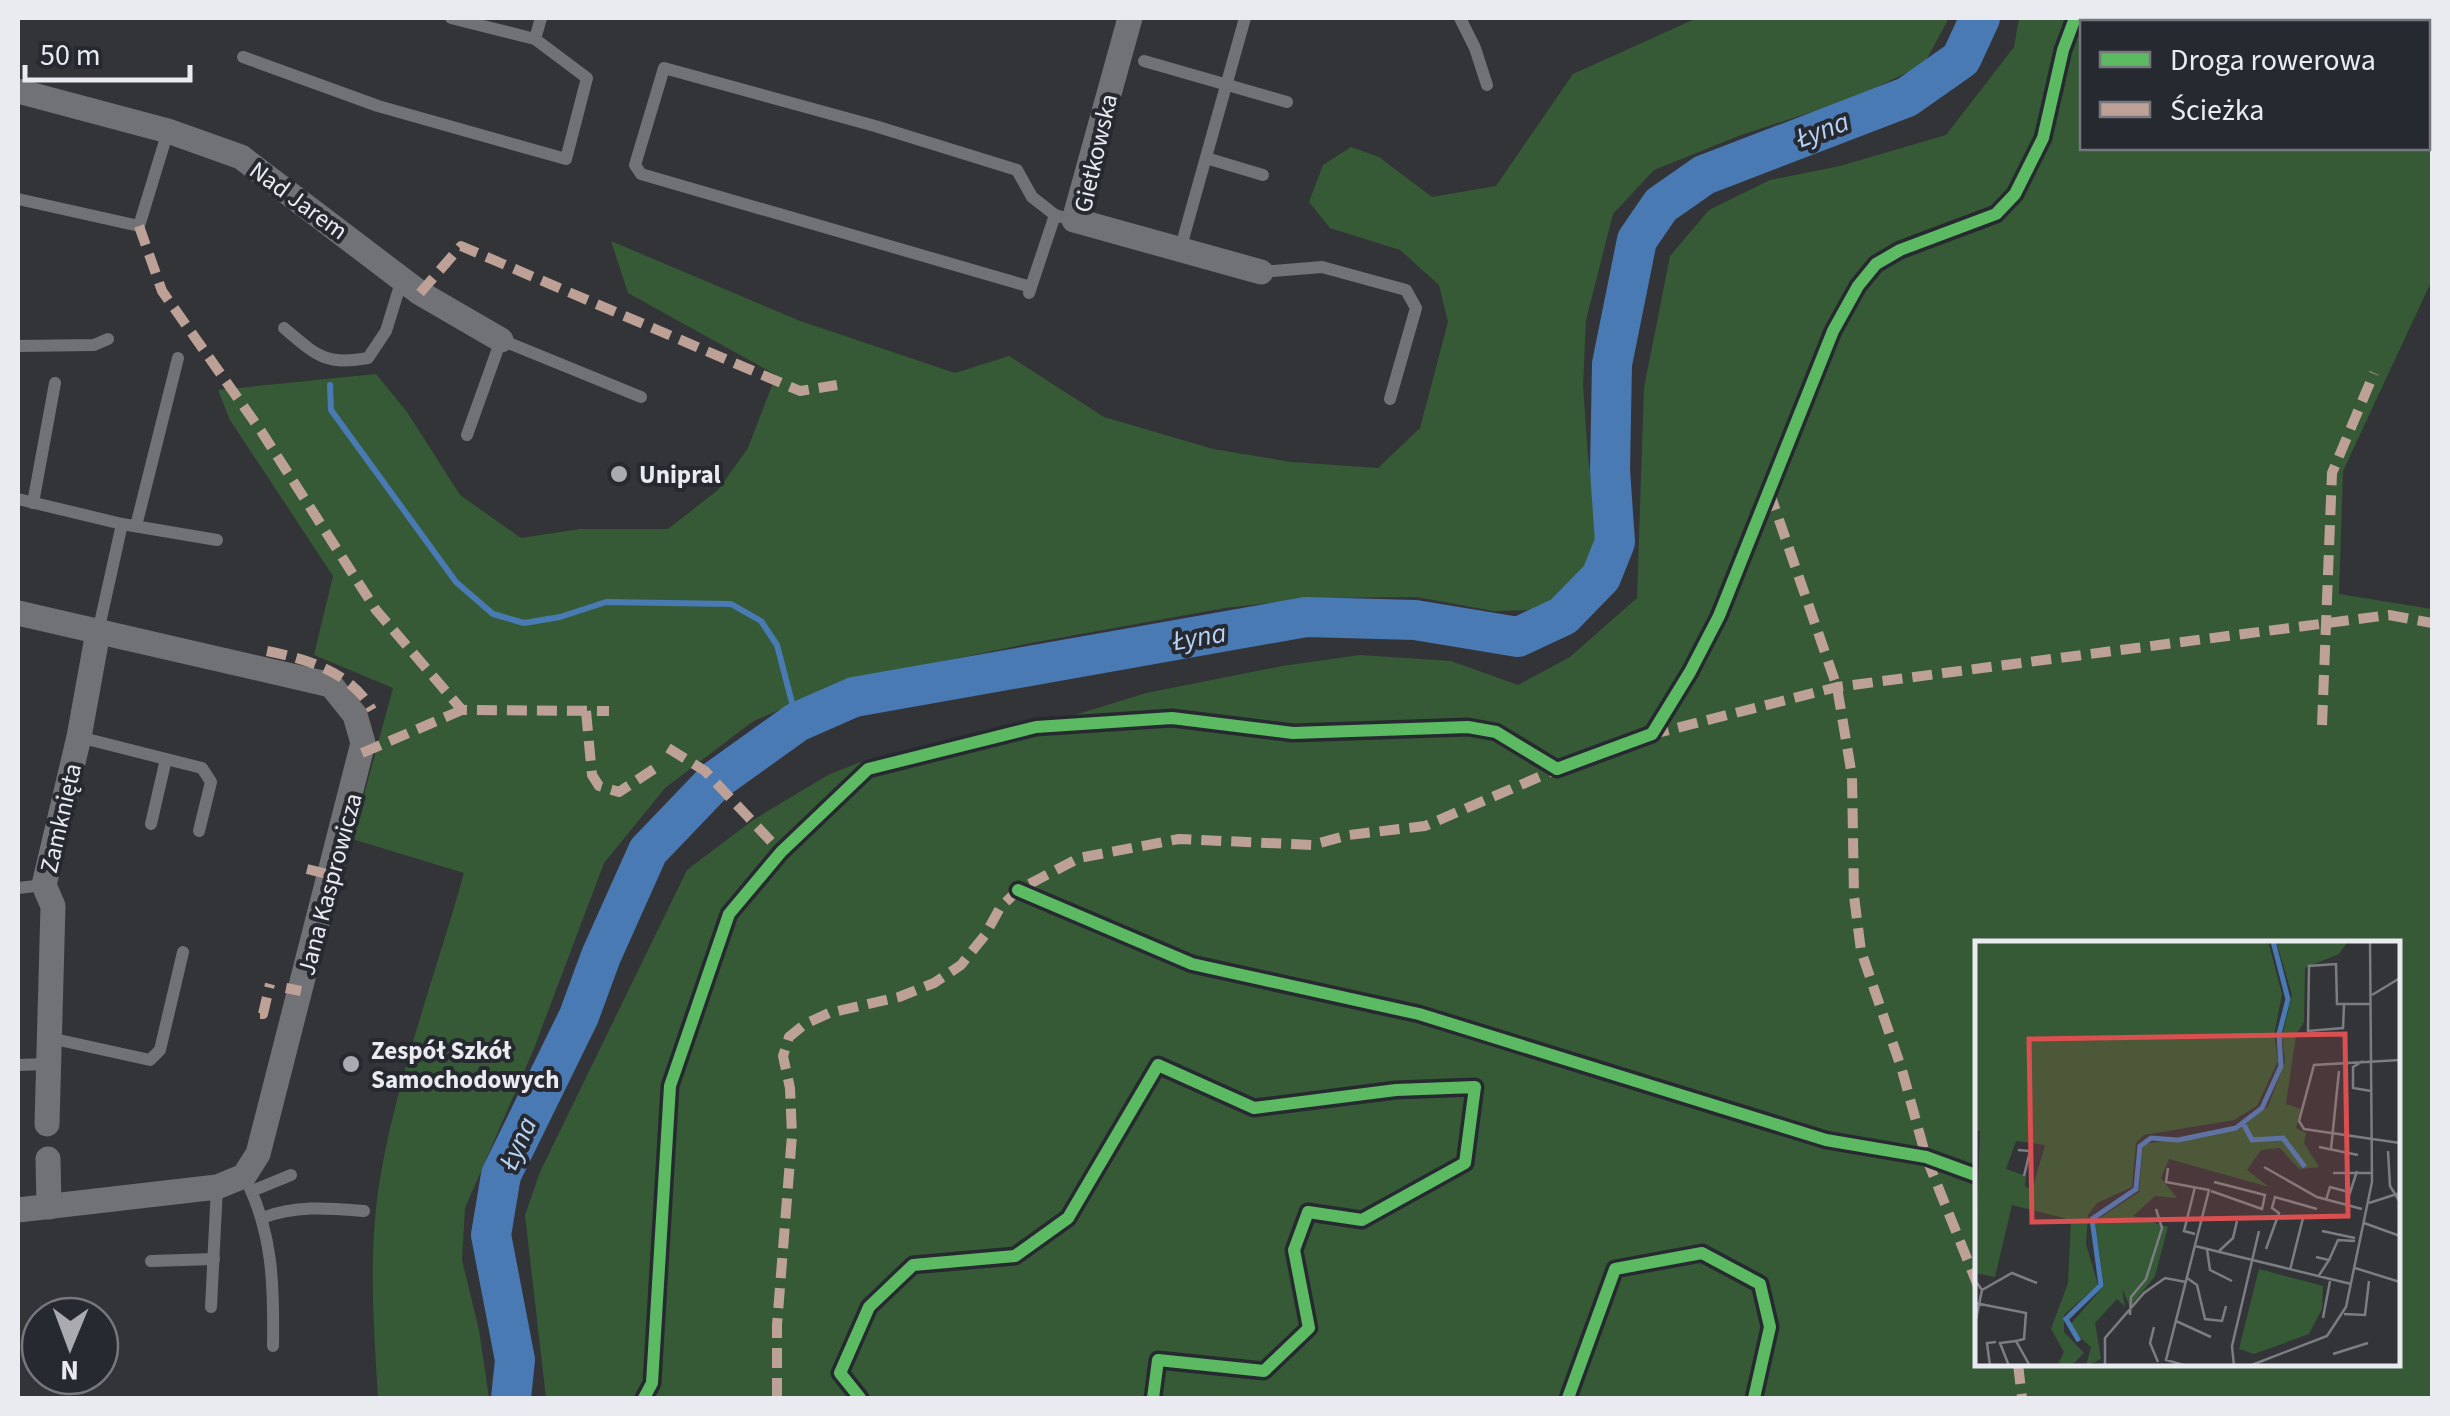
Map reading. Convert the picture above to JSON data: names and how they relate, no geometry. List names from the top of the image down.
{
  "streets": {
    "street": [
      "Gietkowska",
      "Nad Jarem",
      "Zamknięta",
      "Jana Kasprowicza"
    ]
  },
  "crossings": [
    ["Zamknięta", "Jana Kasprowicza"]
  ],
  "water": ["Łyna"],
  "places": ["Unipral", "Zespół Szkół Samochodowych"],
  "legend": ["Droga rowerowa", "Ścieżka"],
  "scale_bar": "50 m",
  "north": "bottom"
}
